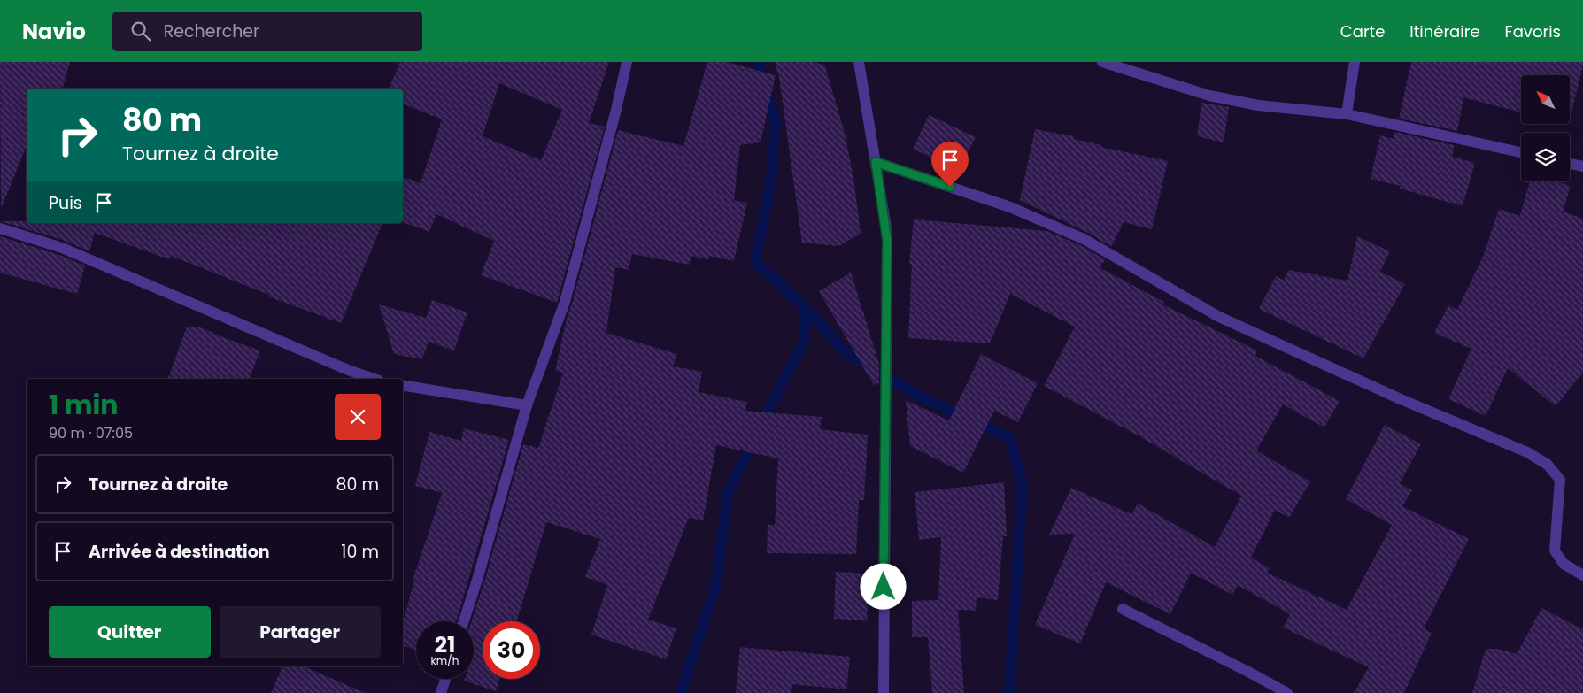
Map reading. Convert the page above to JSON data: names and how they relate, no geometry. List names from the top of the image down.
{
  "north": "top left",
  "page": {
    "header": "Navio",
    "search": "Rechercher",
    "nav": ["Carte", "Itinéraire", "Favoris"],
    "turn": ["80 m", "Tournez à droite"],
    "then": "Puis",
    "heading": ["1 min", "90 m · 07:05"],
    "list": [
      {
        "name": "Tournez à droite",
        "value": "80 m"
      },
      {
        "name": "Arrivée à destination",
        "value": "10 m"
      }
    ],
    "buttons": ["Quitter", "Partager"],
    "speed": "21 km/h",
    "limit": "30"
  }
}
